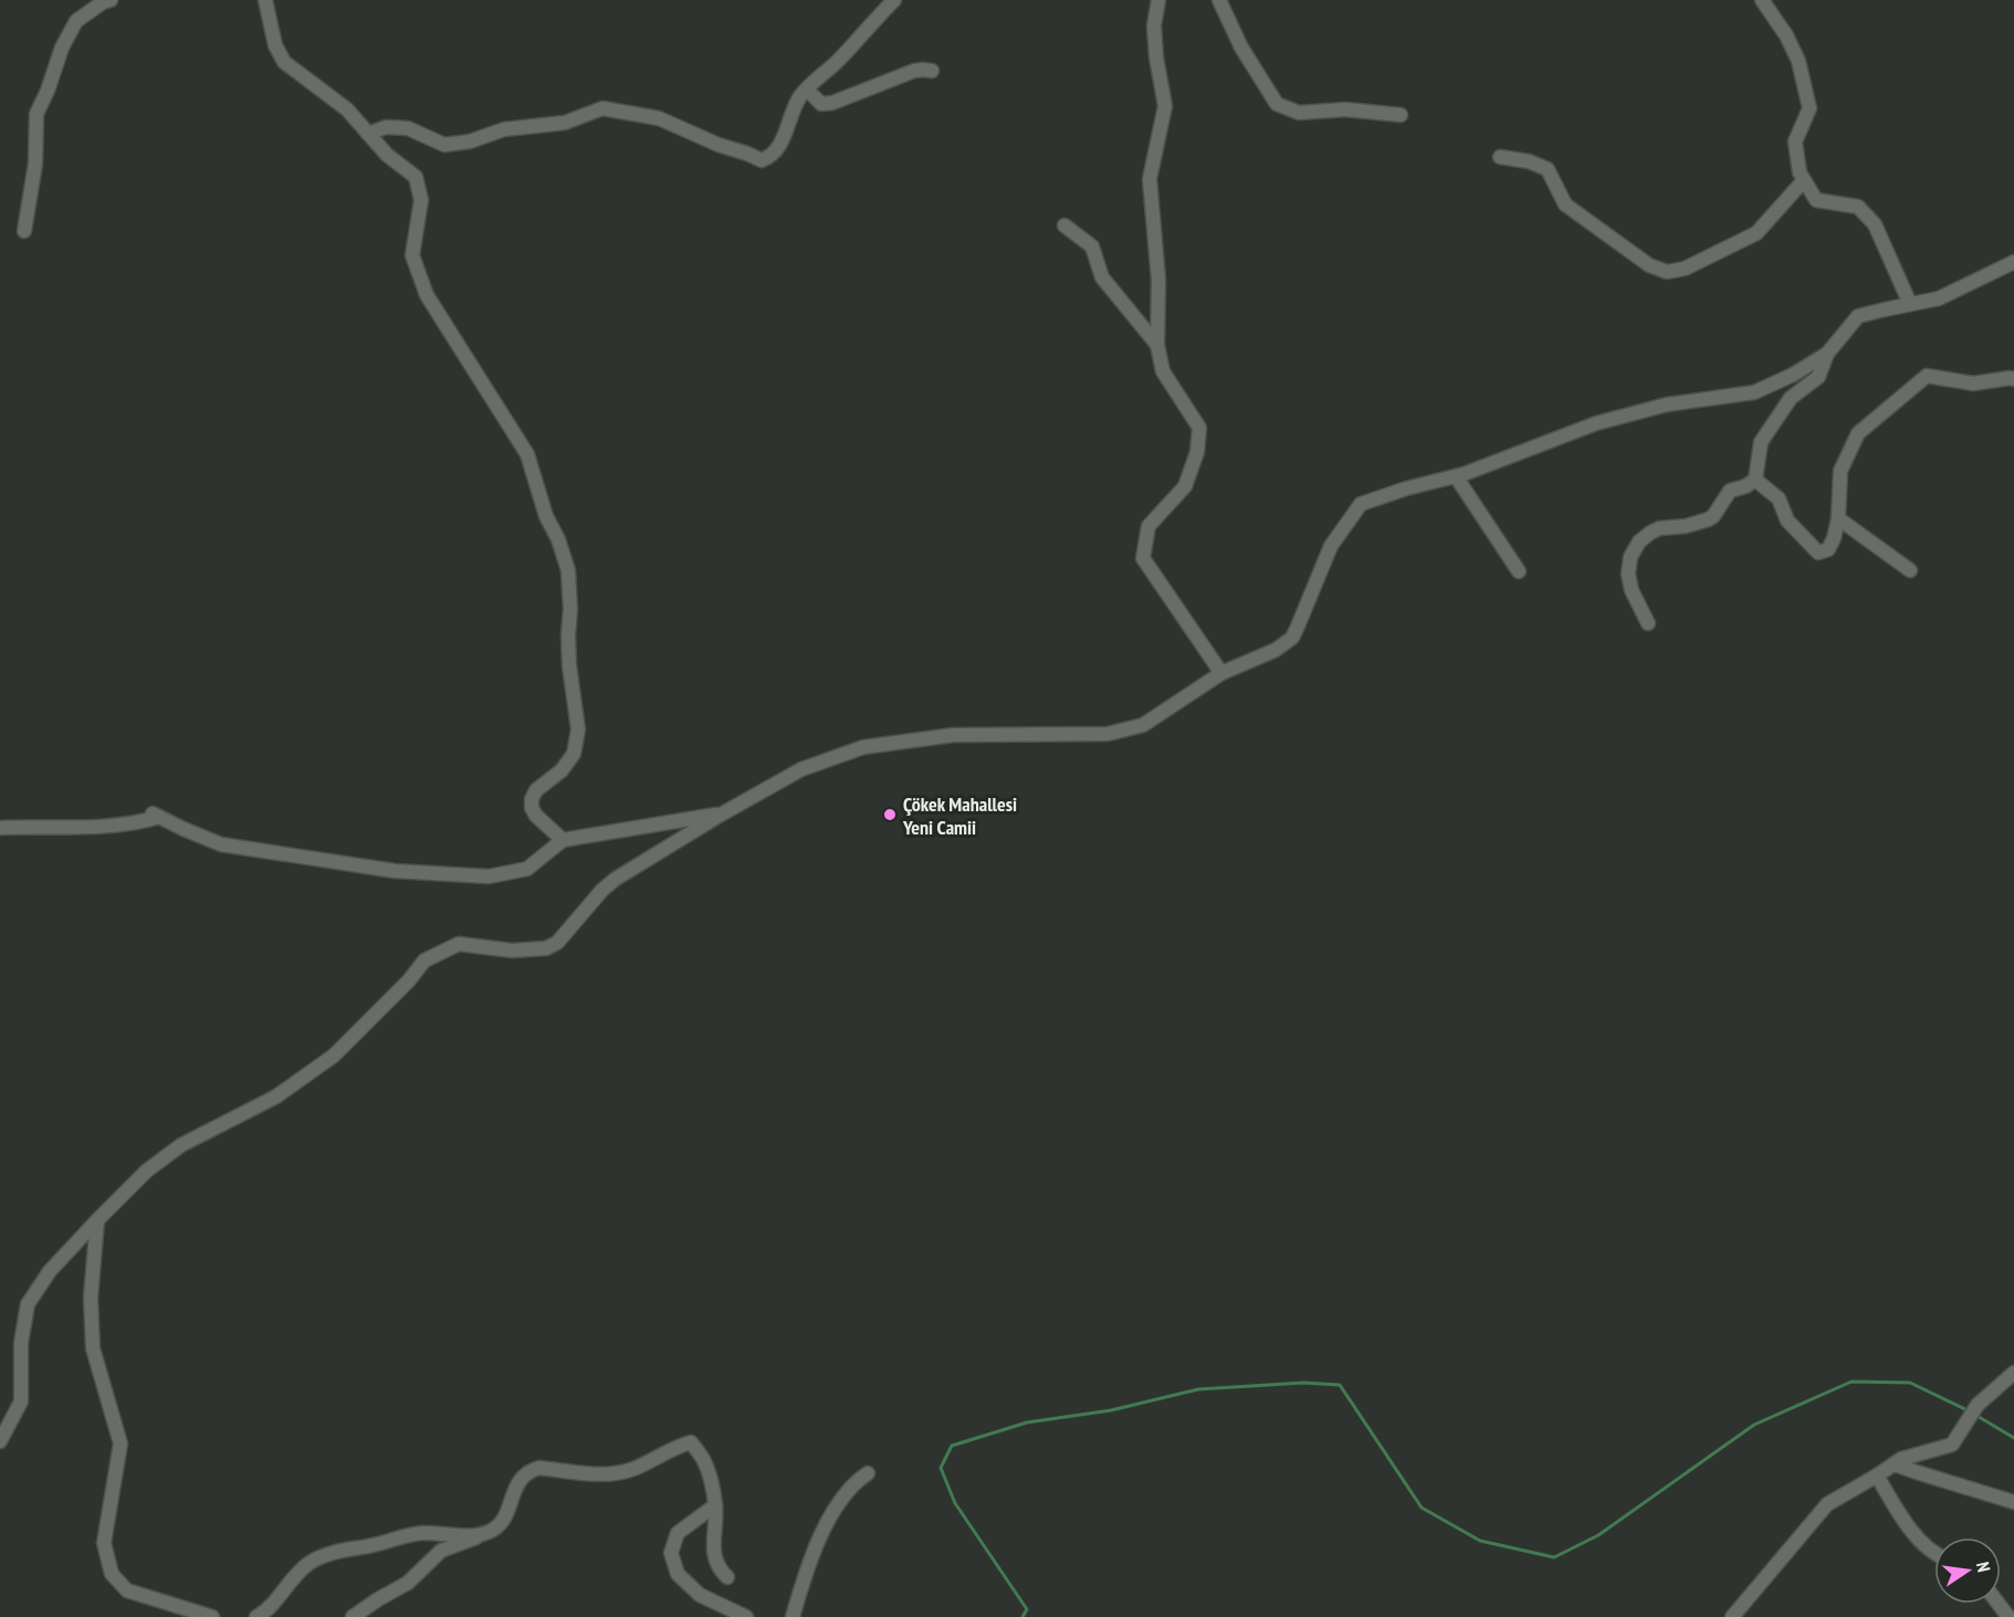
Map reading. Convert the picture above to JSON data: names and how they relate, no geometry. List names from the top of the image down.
{
  "places": ["Çökek Mahallesi Yeni Camii"],
  "north": "right"
}
